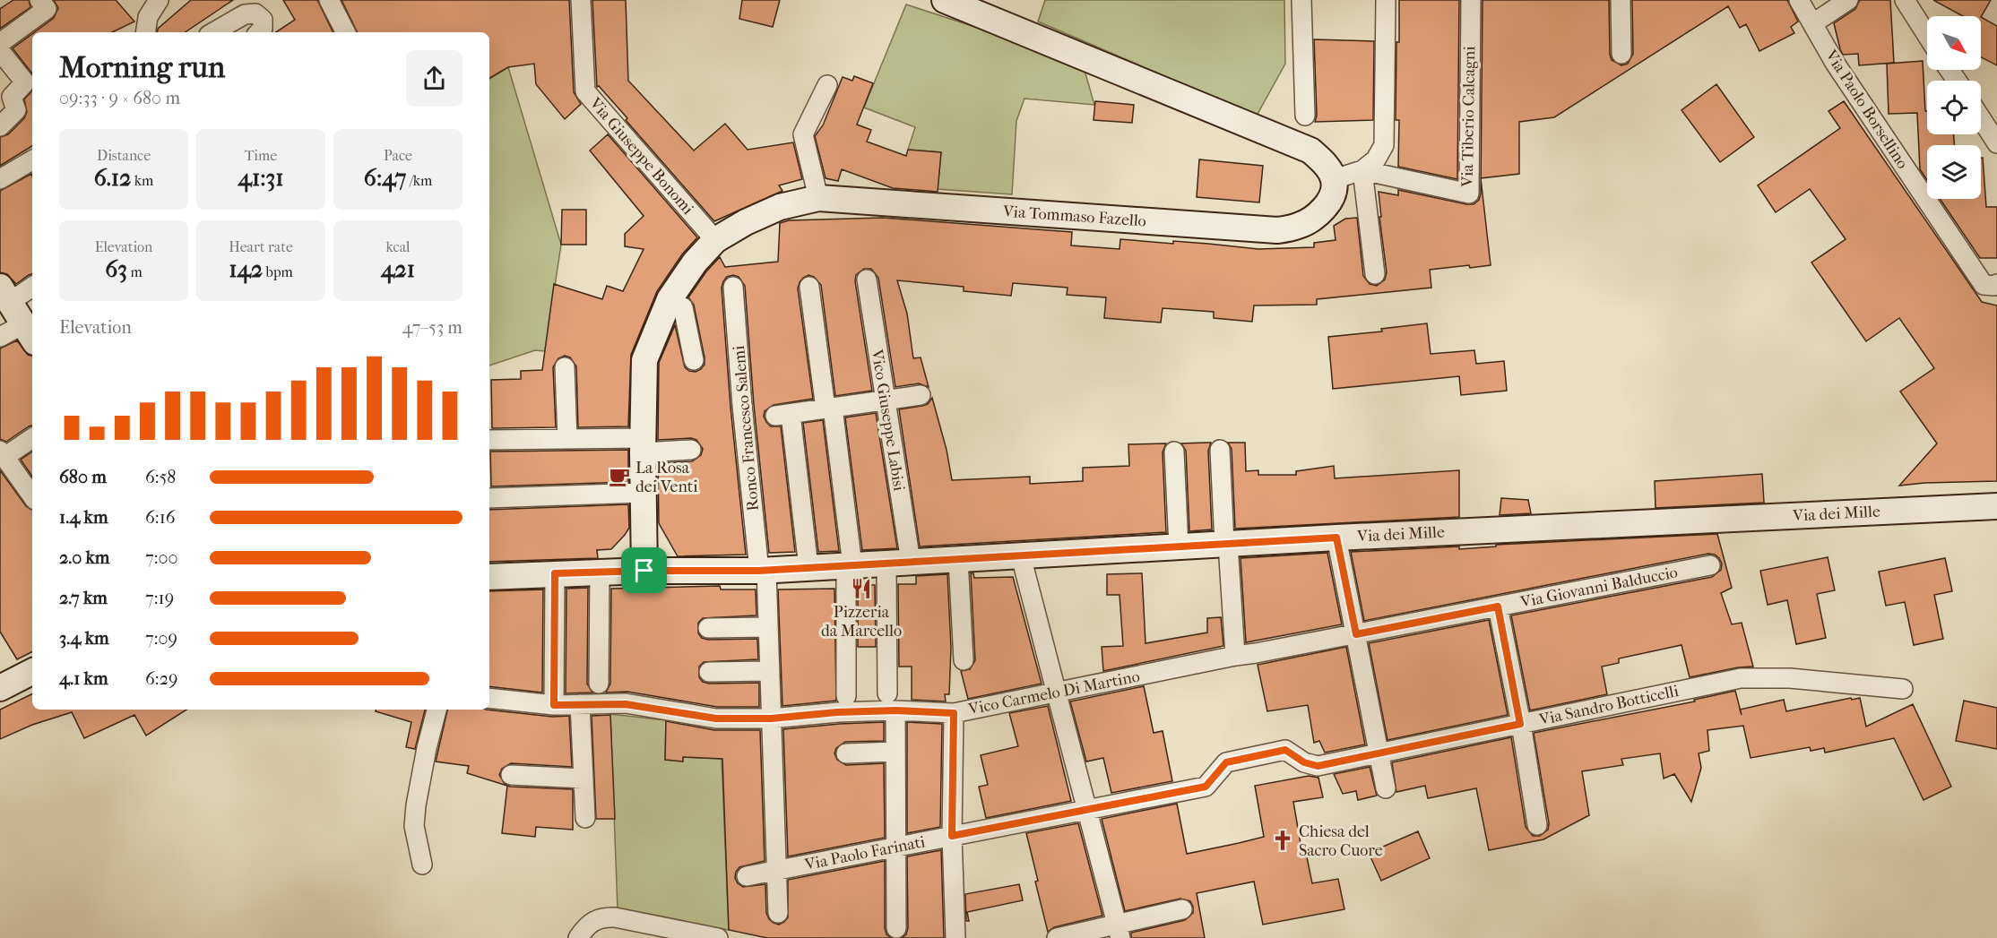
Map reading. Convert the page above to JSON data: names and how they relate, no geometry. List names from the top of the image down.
{
  "streets": {
    "main road": ["Via Tommaso Fazello", "Via dei Mille"],
    "street": [
      "Via Paolo Borsellino",
      "Via Tiberio Calcagni",
      "Via Giuseppe Bonomi",
      "Vico Giuseppe Labisi",
      "Ronco Francesco Salemi",
      "Via Giovanni Balduccio",
      "Vico Carmelo Di Martino",
      "Via Sandro Botticelli",
      "Via Paolo Farinati"
    ]
  },
  "crossings": [
    ["Via Tiberio Calcagni", "Via Tommaso Fazello"],
    ["Via Giuseppe Bonomi", "Via Tommaso Fazello"],
    ["Via Tommaso Fazello", "Via dei Mille"],
    ["Vico Giuseppe Labisi", "Via dei Mille"],
    ["Vico Giuseppe Labisi", "Vico Carmelo Di Martino"],
    ["Vico Giuseppe Labisi", "Via Paolo Farinati"],
    ["Ronco Francesco Salemi", "Via dei Mille"],
    ["Ronco Francesco Salemi", "Vico Carmelo Di Martino"],
    ["Ronco Francesco Salemi", "Via Paolo Farinati"],
    ["Via Giovanni Balduccio", "Vico Carmelo Di Martino"],
    ["Via Sandro Botticelli", "Via Paolo Farinati"]
  ],
  "places": {
    "cafe": ["La Rosa dei Venti"],
    "restaurant": ["Pizzeria da Marcello"],
    "church": ["Chiesa del Sacro Cuore"]
  },
  "north": "bottom right",
  "page": {
    "heading": ["Morning run", "09:33 · 9 × 680 m"],
    "stats": [
      ["Distance", "6.12 km"],
      ["Time", "41:31"],
      ["Pace", "6:47 /km"],
      ["Elevation", "63 m"],
      ["Heart rate", "142 bpm"],
      ["kcal", "421"]
    ],
    "chart": ["Elevation", "47–53 m"],
    "list": [
      {
        "name": "680 m",
        "note": "6:58"
      },
      {
        "name": "1.4 km",
        "note": "6:16"
      },
      {
        "name": "2.0 km",
        "note": "7:00"
      },
      {
        "name": "2.7 km",
        "note": "7:19"
      },
      {
        "name": "3.4 km",
        "note": "7:09"
      },
      {
        "name": "4.1 km",
        "note": "6:29"
      }
    ]
  }
}
